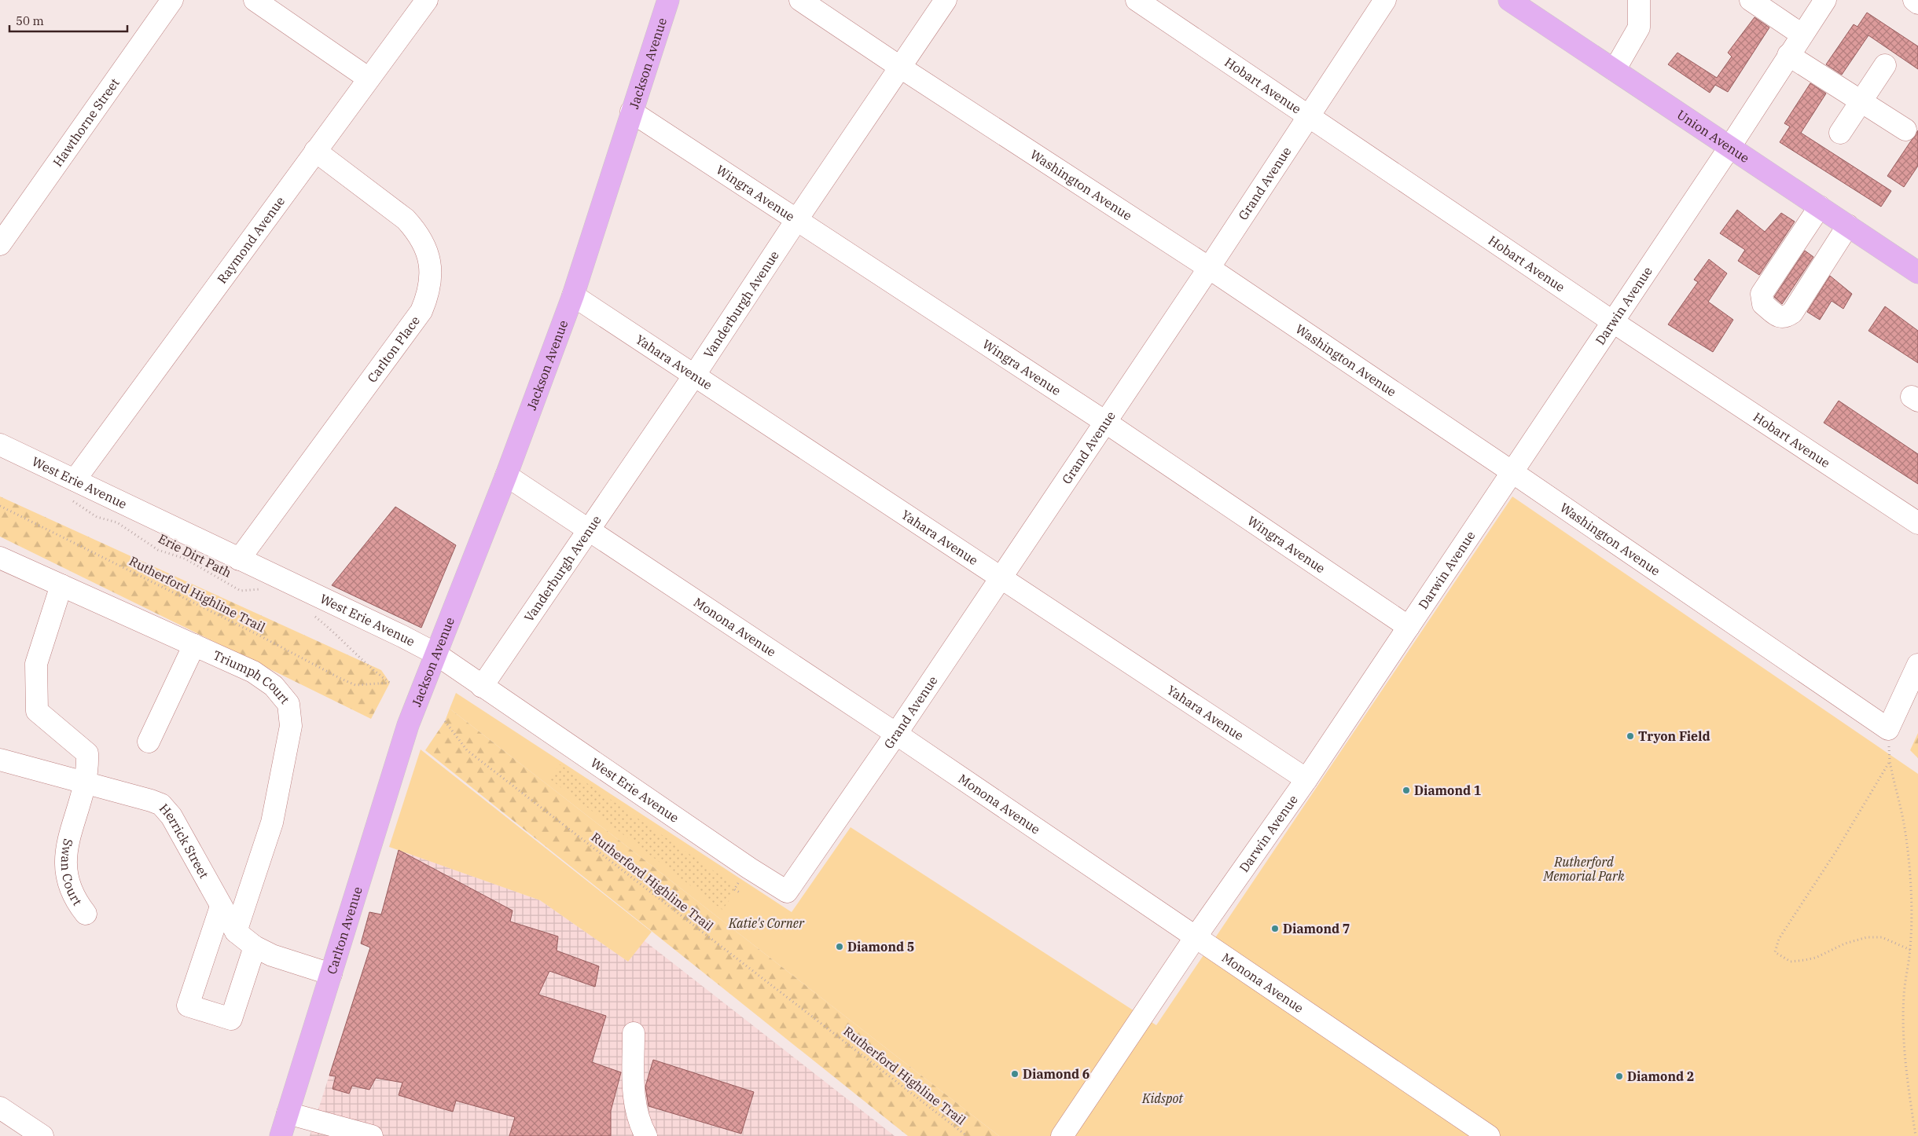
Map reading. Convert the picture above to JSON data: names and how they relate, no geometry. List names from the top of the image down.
{
  "streets": {
    "main road": ["Jackson Avenue", "Union Avenue", "Carlton Avenue"],
    "street": [
      "Hobart Avenue",
      "Hawthorne Street",
      "Grand Avenue",
      "Washington Avenue",
      "Wingra Avenue",
      "Raymond Avenue",
      "Vanderburgh Avenue",
      "Darwin Avenue",
      "Carlton Place",
      "Yahara Avenue",
      "West Erie Avenue",
      "Monona Avenue",
      "Triumph Court",
      "Herrick Street",
      "Swan Court"
    ],
    "path": ["Erie Dirt Path", "Rutherford Highline Trail"]
  },
  "crossings": [
    ["Jackson Avenue", "Wingra Avenue"],
    ["Jackson Avenue", "Yahara Avenue"],
    ["Jackson Avenue", "West Erie Avenue"],
    ["Jackson Avenue", "Monona Avenue"],
    ["Jackson Avenue", "Carlton Avenue"],
    ["Hobart Avenue", "Grand Avenue"],
    ["Hobart Avenue", "Darwin Avenue"],
    ["Union Avenue", "Darwin Avenue"],
    ["Grand Avenue", "Washington Avenue"],
    ["Grand Avenue", "Wingra Avenue"],
    ["Grand Avenue", "Yahara Avenue"],
    ["Grand Avenue", "West Erie Avenue"],
    ["Grand Avenue", "Monona Avenue"],
    ["Washington Avenue", "Vanderburgh Avenue"],
    ["Washington Avenue", "Darwin Avenue"],
    ["Wingra Avenue", "Vanderburgh Avenue"],
    ["Wingra Avenue", "Darwin Avenue"],
    ["Raymond Avenue", "Carlton Place"],
    ["Raymond Avenue", "West Erie Avenue"],
    ["Raymond Avenue", "Erie Dirt Path"],
    ["Vanderburgh Avenue", "Yahara Avenue"],
    ["Vanderburgh Avenue", "West Erie Avenue"],
    ["Vanderburgh Avenue", "Monona Avenue"],
    ["Darwin Avenue", "Yahara Avenue"],
    ["Darwin Avenue", "Monona Avenue"],
    ["Carlton Place", "West Erie Avenue"],
    ["West Erie Avenue", "Erie Dirt Path"],
    ["Triumph Court", "Herrick Street"],
    ["Herrick Street", "Swan Court"],
    ["Herrick Street", "Carlton Avenue"]
  ],
  "parks": ["Rutherford Memorial Park", "Katie's Corner", "Kidspot"],
  "places": [
    "Tryon Field",
    "Diamond 1",
    "Diamond 7",
    "Diamond 5",
    "Diamond 6",
    "Diamond 2"
  ],
  "scale_bar": "50 m"
}
